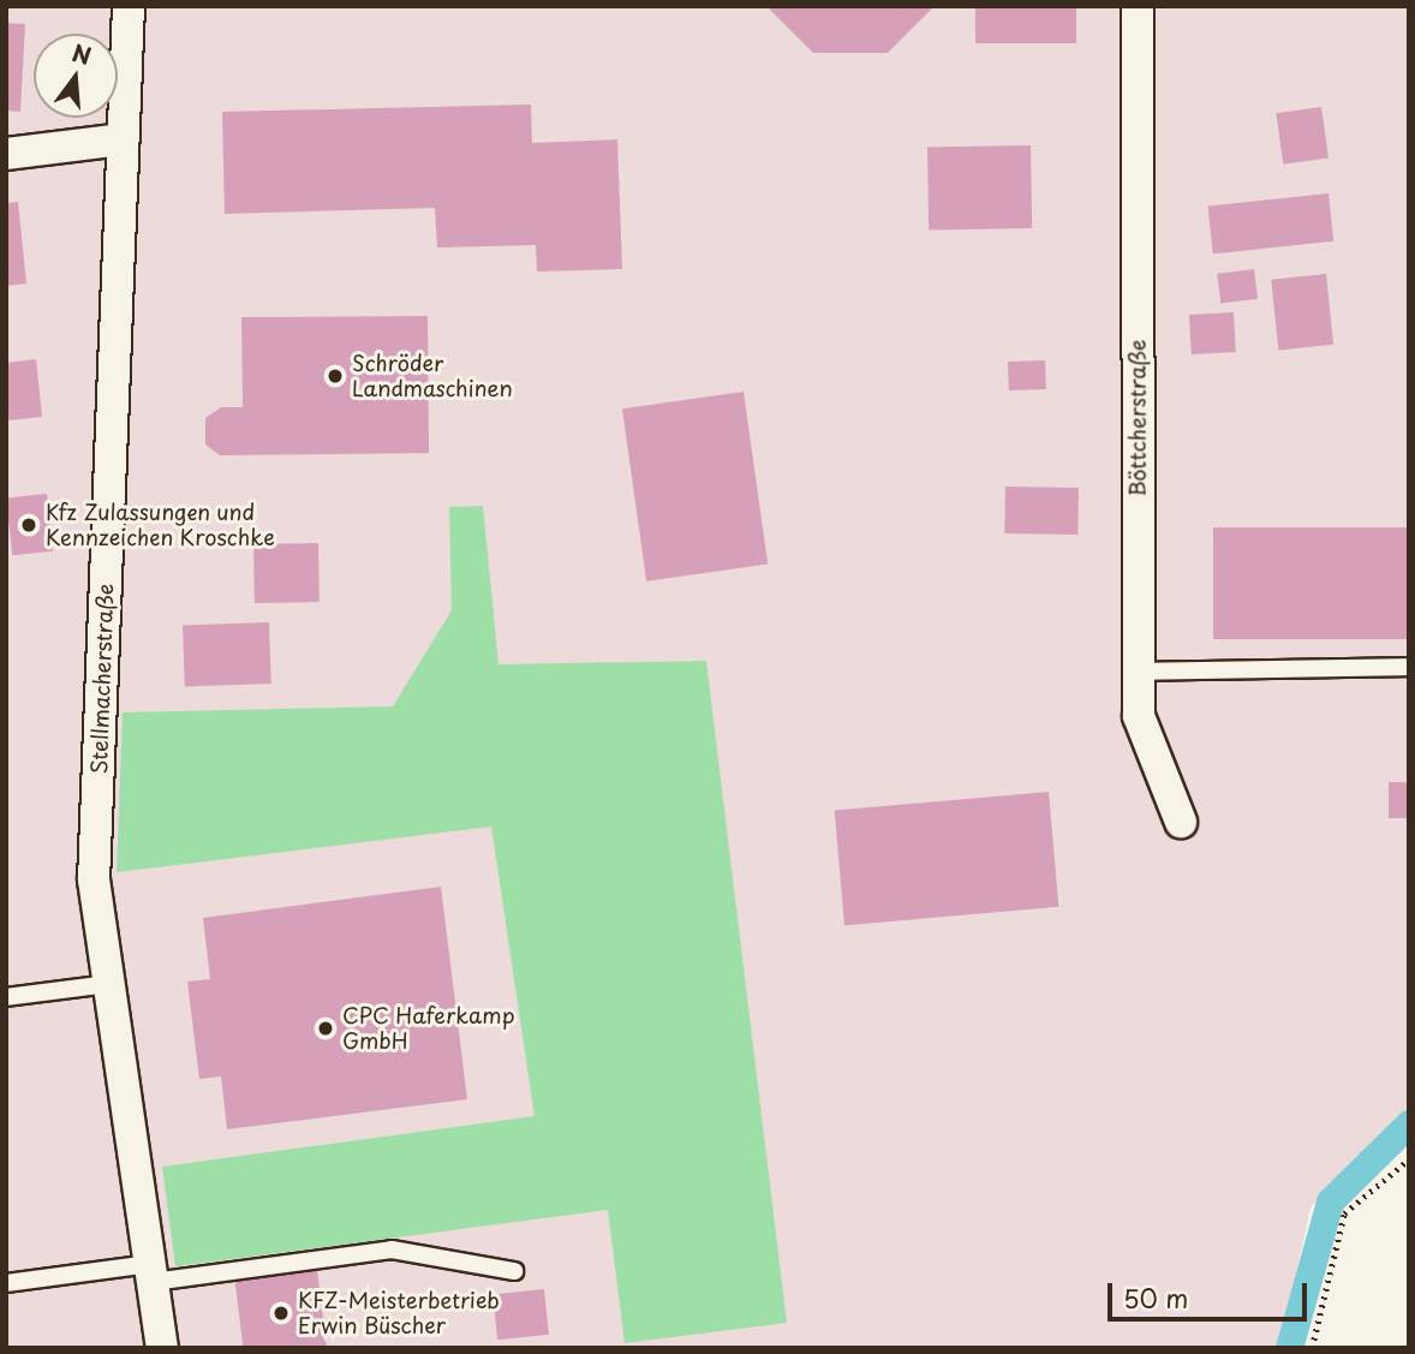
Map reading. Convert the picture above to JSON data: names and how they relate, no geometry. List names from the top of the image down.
{
  "streets": {
    "street": ["Böttcherstraße", "Stellmacherstraße"]
  },
  "places": [
    "Schröder Landmaschinen",
    "Kfz Zulassungen und Kennzeichen Kroschke",
    "CPC Haferkamp GmbH",
    "KFZ-Meisterbetrieb Erwin Büscher"
  ],
  "scale_bar": "50 m",
  "north": "top"
}
